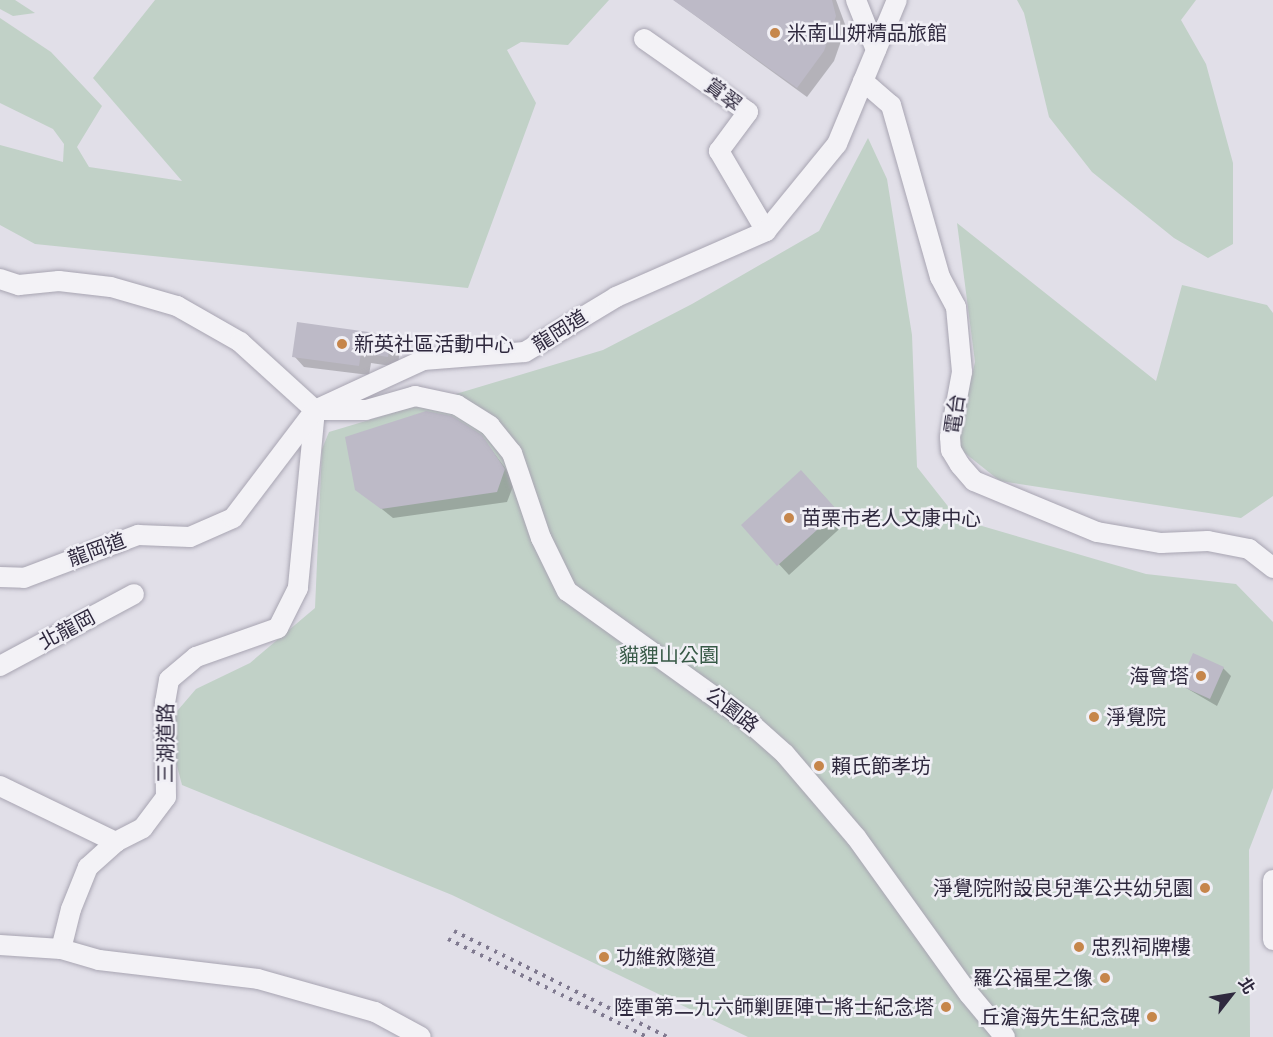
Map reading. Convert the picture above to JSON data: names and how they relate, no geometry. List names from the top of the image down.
{
  "streets": {
    "street": [
      "賞翠",
      "龍岡道",
      "電台",
      "北龍岡",
      "公園路",
      "三湖道路"
    ]
  },
  "crossings": [
    ["賞翠", "龍岡道"],
    ["龍岡道", "電台"],
    ["龍岡道", "公園路"],
    ["龍岡道", "三湖道路"],
    ["公園路", "三湖道路"]
  ],
  "parks": ["貓貍山公園"],
  "places": [
    "米南山妍精品旅館",
    "新英社區活動中心",
    "苗栗市老人文康中心",
    "海會塔",
    "淨覺院",
    "賴氏節孝坊",
    "淨覺院附設良兒準公共幼兒園",
    "忠烈祠牌樓",
    "功維敘隧道",
    "羅公福星之像",
    "陸軍第二九六師剿匪陣亡將士紀念塔",
    "丘滄海先生紀念碑"
  ],
  "north": "top right"
}
